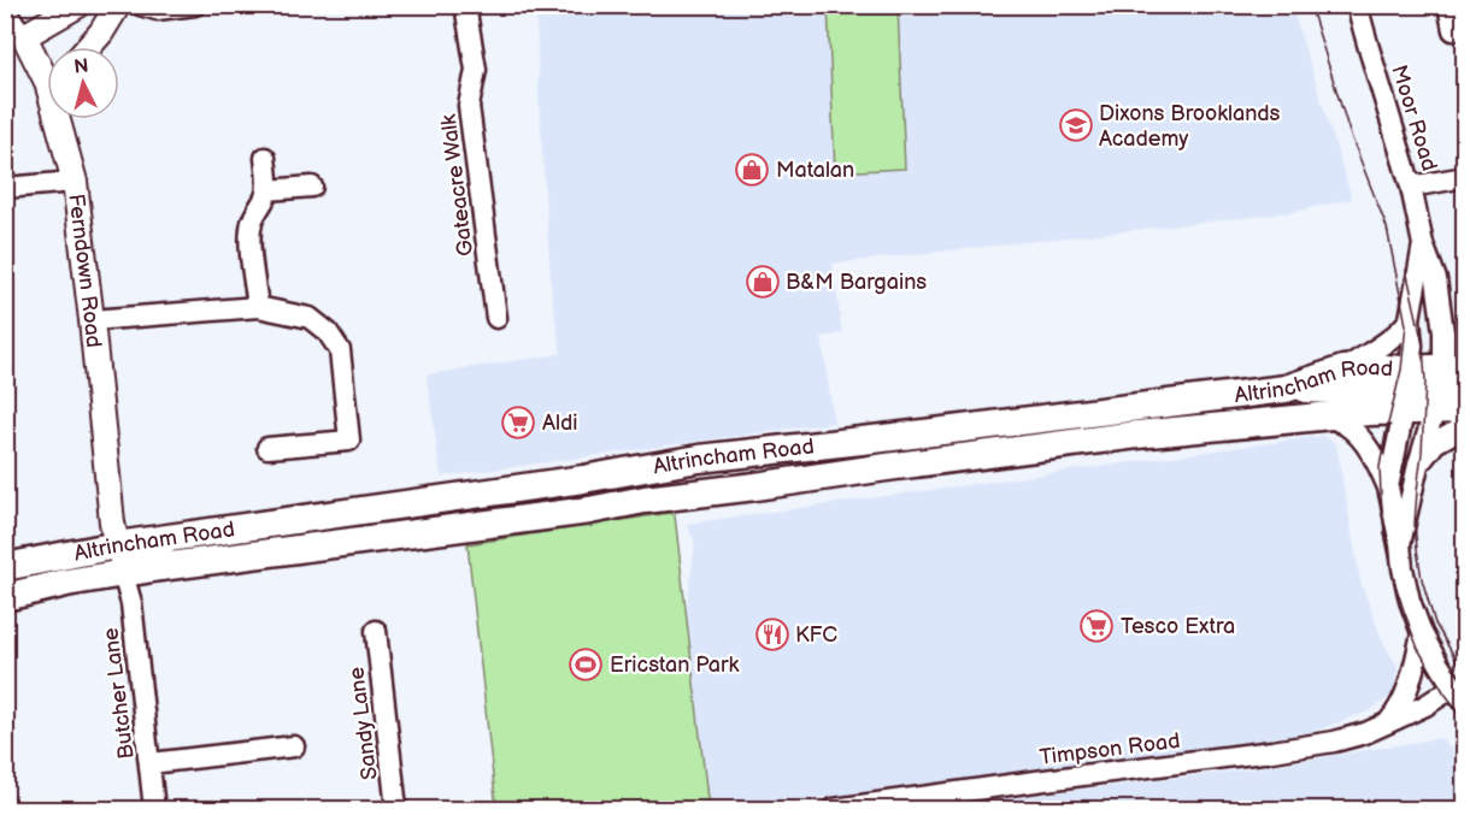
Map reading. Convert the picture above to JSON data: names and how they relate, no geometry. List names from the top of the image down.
{
  "streets": {
    "highway": ["Altrincham Road"],
    "main road": ["Ferndown Road"],
    "street": [
      "Moor Road",
      "Gateacre Walk",
      "Butcher Lane",
      "Sandy Lane",
      "Timpson Road"
    ]
  },
  "crossings": [
    ["Moor Road", "Altrincham Road"],
    ["Ferndown Road", "Altrincham Road"],
    ["Ferndown Road", "Butcher Lane"],
    ["Altrincham Road", "Butcher Lane"]
  ],
  "places": {
    "school or university": ["Dixons Brooklands Academy"],
    "shop": ["Matalan", "B&M Bargains"],
    "supermarket": ["Aldi", "Tesco Extra"],
    "restaurant": ["KFC"],
    "sports": ["Ericstan Park"]
  },
  "north": "top"
}
